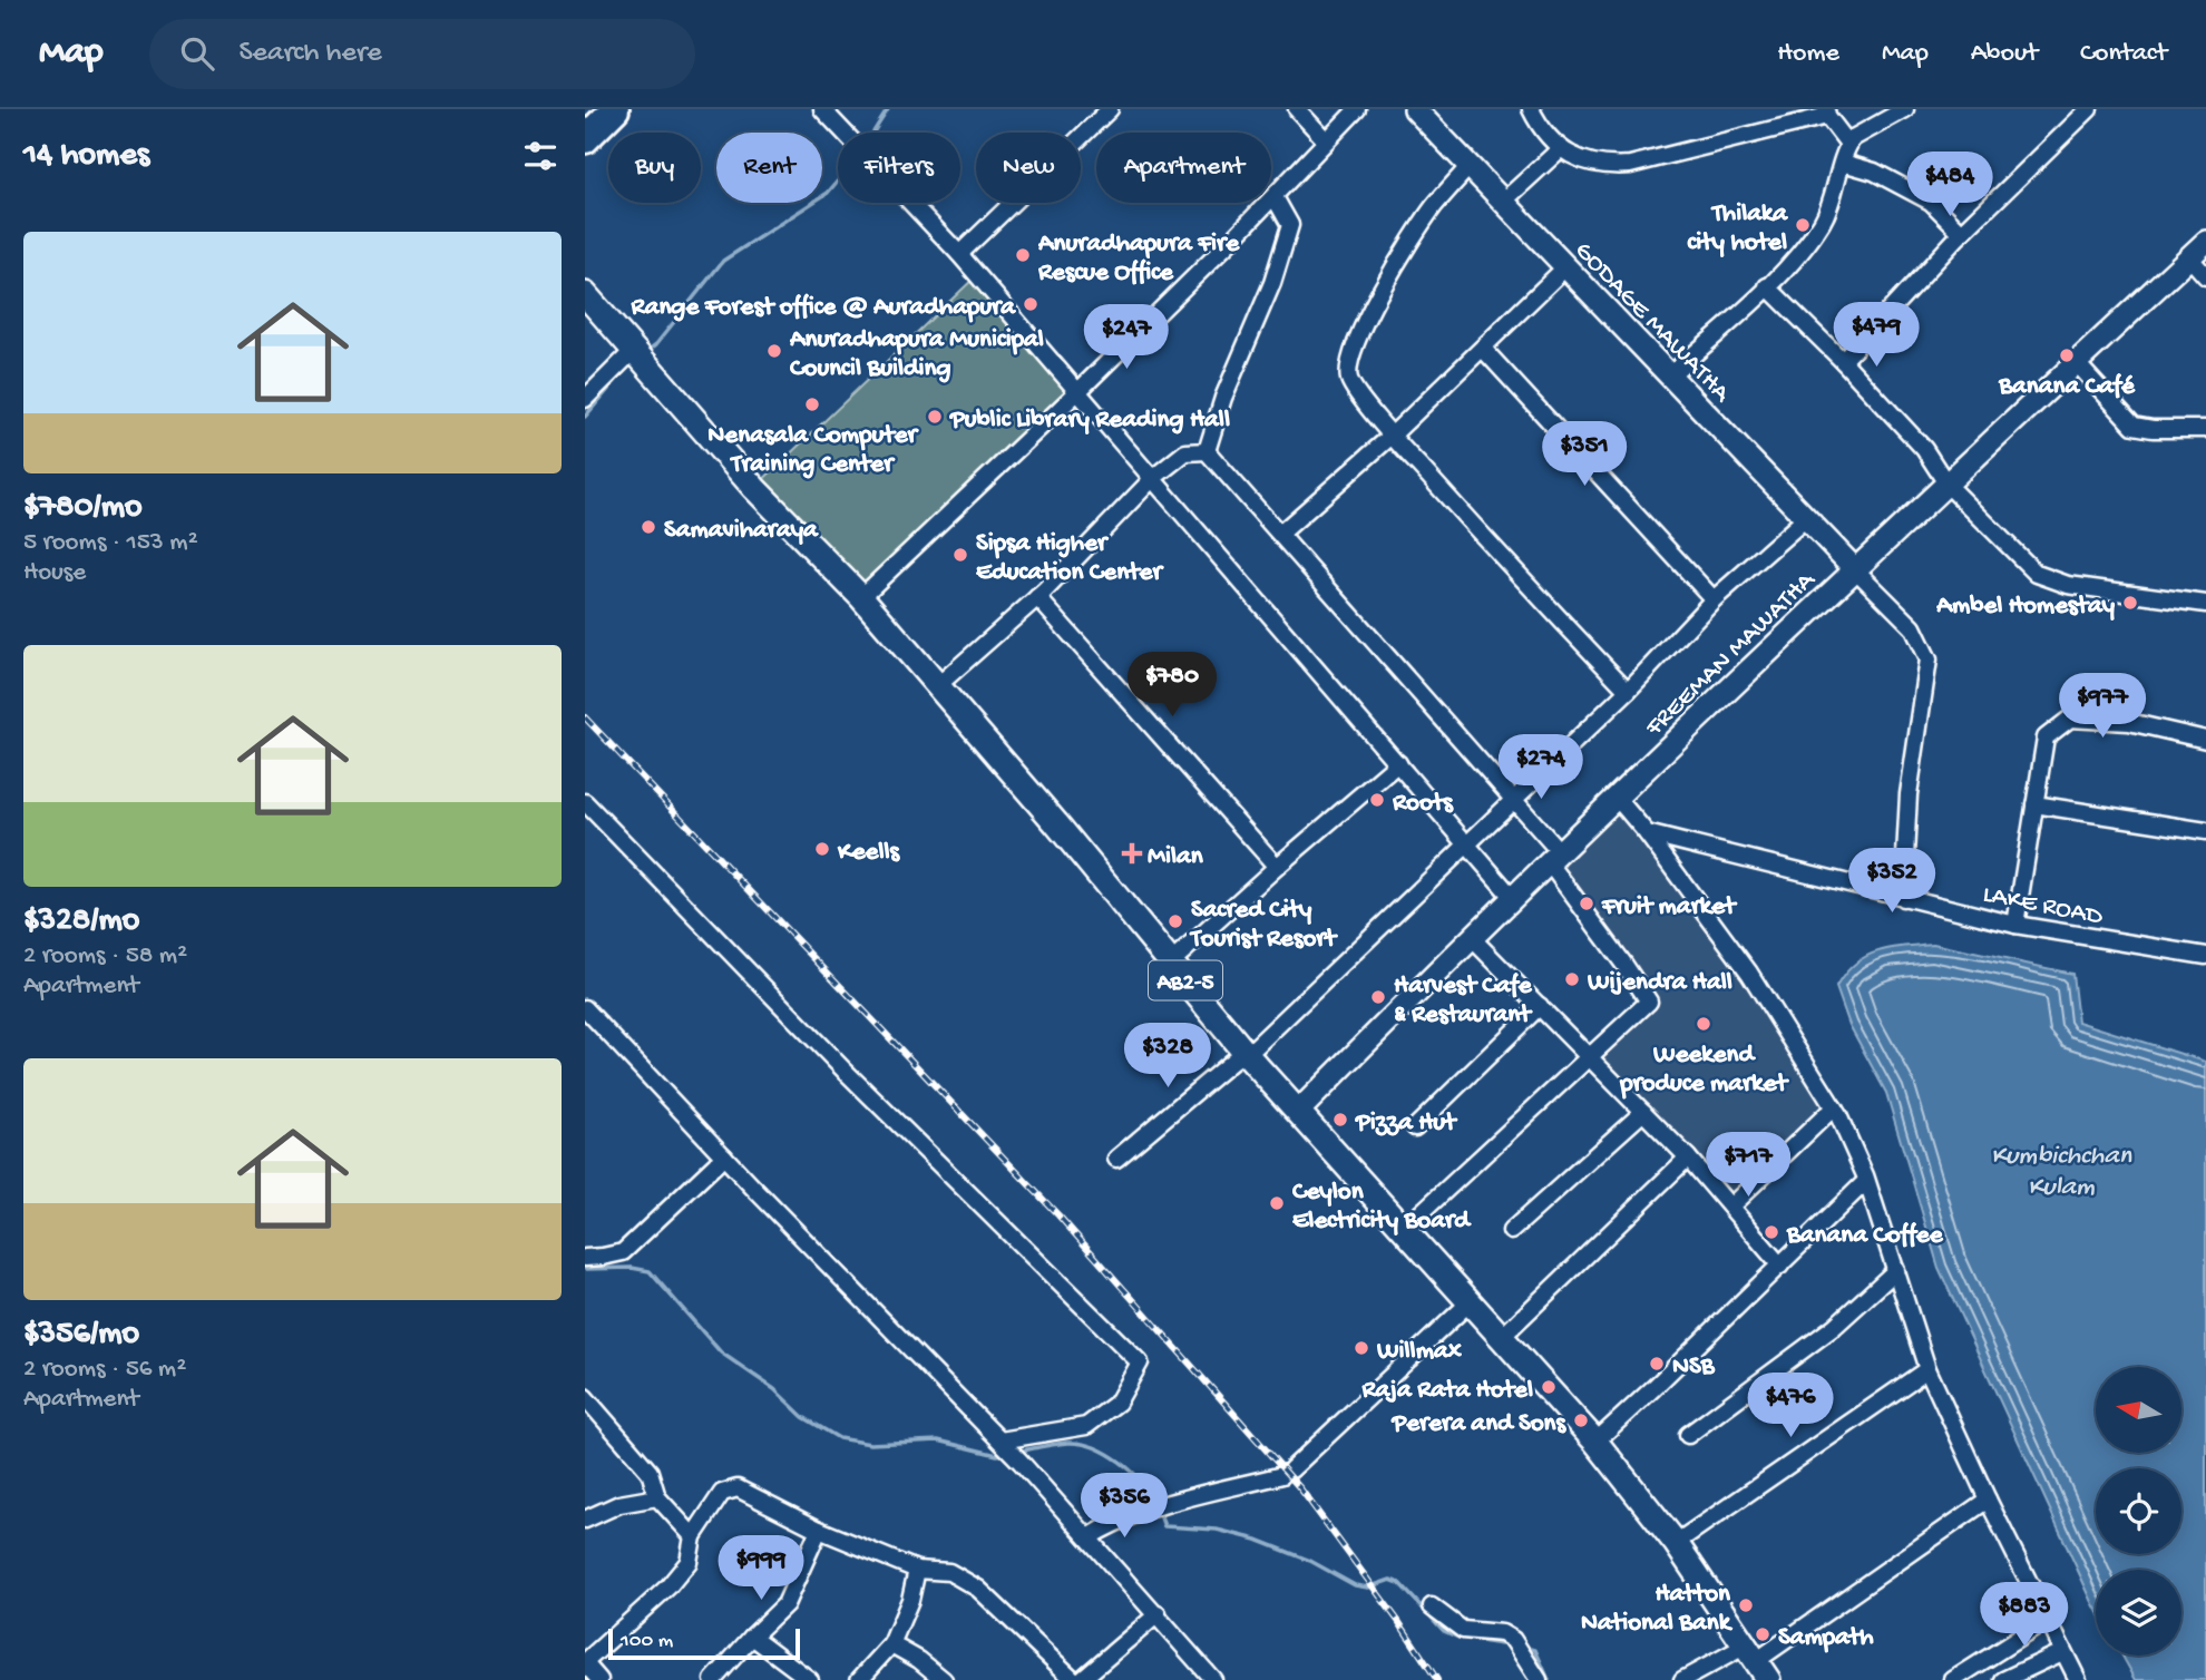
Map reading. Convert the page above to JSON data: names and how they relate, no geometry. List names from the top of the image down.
{
  "streets": {
    "main road": ["AB2-5"],
    "street": ["GODAGE MAWATHA", "FREEMAN MAWATHA", "LAKE ROAD"]
  },
  "crossings": [
    ["GODAGE MAWATHA", "FREEMAN MAWATHA"],
    ["FREEMAN MAWATHA", "AB2-5"]
  ],
  "water": ["Kumbichchan Kulam"],
  "places": {
    "other": [
      "Thilaka city hotel",
      "Anuradhapura Fire Rescue Office",
      "Range Forest office @ Auradhapura",
      "Anuradhapura Municipal Council Building",
      "Banana Café",
      "Nenasala Computer Training Center",
      "Public Library Reading Hall",
      "Samaviharaya",
      "Sipsa Higher Education Center",
      "Ambel Homestay",
      "Roots",
      "Keells",
      "Fruit market",
      "Sacred City Tourist Resort",
      "Wijendra Hall",
      "Harvest Cafe & Restaurant",
      "Weekend produce market",
      "Pizza Hut",
      "Ceylon Electricity Board",
      "Banana Coffee",
      "Willmax",
      "NSB",
      "Raja Rata Hotel",
      "Perera and Sons",
      "Hatton National Bank",
      "Sampath"
    ],
    "health": ["Milan"]
  },
  "scale_bar": "100 m",
  "north": "left",
  "page": {
    "header": "Map",
    "search": "Search here",
    "nav": [
      "Home",
      "Map",
      "About",
      "Contact"
    ],
    "heading": "14 homes",
    "chip": [
      "Buy",
      "Rent",
      "Filters",
      "New",
      "Apartment"
    ],
    "price": [
      "$484",
      "$479",
      "$247",
      "$351",
      "$780",
      "$977",
      "$274",
      "$352",
      "$328",
      "$717",
      "$476",
      "$356",
      "$999",
      "$883"
    ],
    "list": [
      {
        "name": "$780/mo",
        "note": "5 rooms · 153 m² · House"
      },
      {
        "name": "$328/mo",
        "note": "2 rooms · 58 m² · Apartment"
      },
      {
        "name": "$356/mo",
        "note": "2 rooms · 56 m² · Apartment"
      }
    ],
    "scale": "100 m"
  }
}
